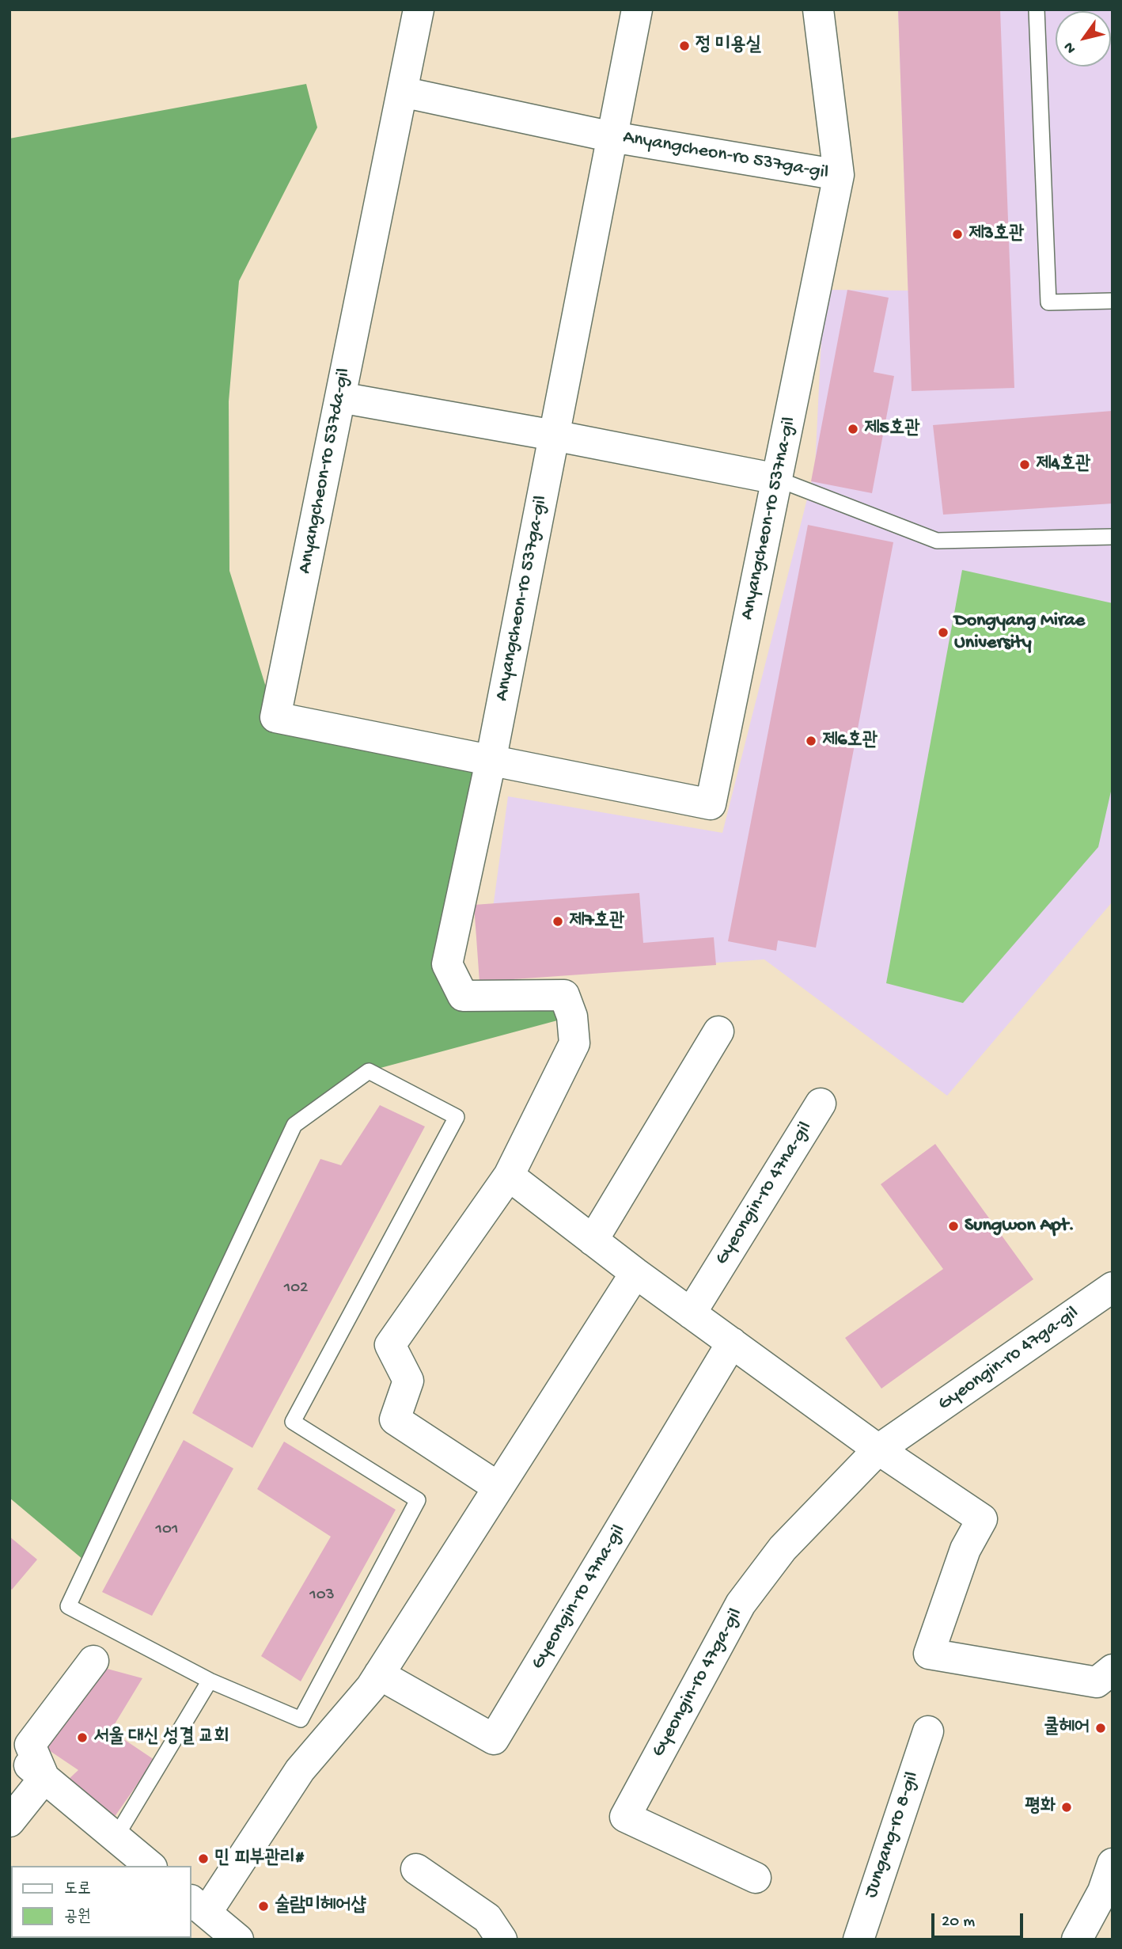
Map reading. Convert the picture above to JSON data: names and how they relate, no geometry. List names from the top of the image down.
{
  "streets": {
    "street": [
      "Anyangcheon-ro 537ga-gil",
      "Anyangcheon-ro 537da-gil",
      "Anyangcheon-ro 537na-gil",
      "Gyeongin-ro 47na-gil",
      "Gyeongin-ro 47ga-gil",
      "Jungang-ro 8-gil"
    ]
  },
  "crossings": [
    ["Anyangcheon-ro 537ga-gil", "Anyangcheon-ro 537da-gil"],
    ["Anyangcheon-ro 537ga-gil", "Anyangcheon-ro 537na-gil"],
    ["Anyangcheon-ro 537da-gil", "Anyangcheon-ro 537na-gil"]
  ],
  "places": [
    "정 미용실",
    "제3호관",
    "제5호관",
    "제4호관",
    "Dongyang Mirae University",
    "제6호관",
    "제7호관",
    "Sungwon Apt.",
    "쿨헤어",
    "서울 대신 성결 교회",
    "평화",
    "민 피부관리#",
    "술람미헤어샵"
  ],
  "house_numbers": ["102", "101", "103"],
  "legend": ["도로", "공원"],
  "scale_bar": "20 m",
  "north": "bottom left"
}
